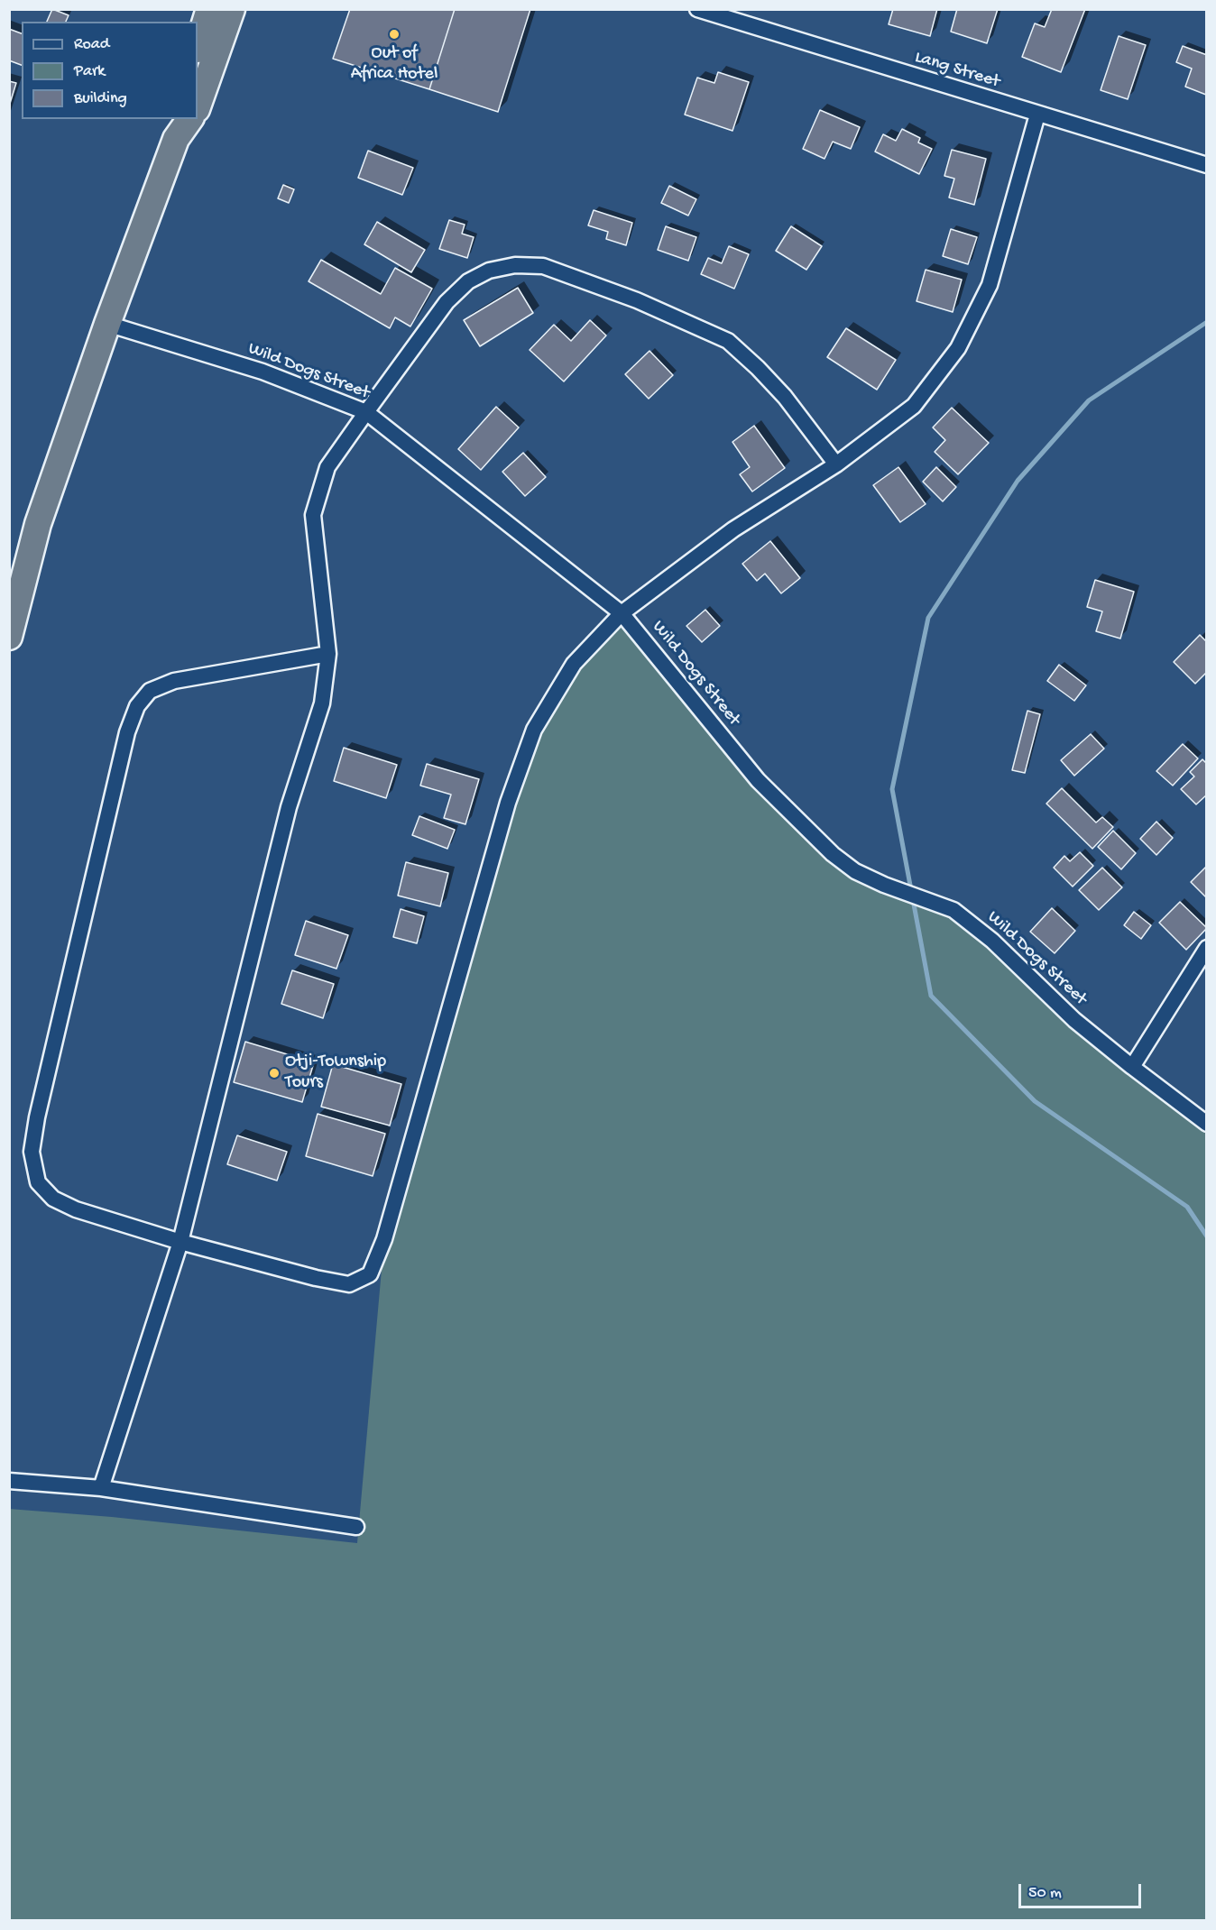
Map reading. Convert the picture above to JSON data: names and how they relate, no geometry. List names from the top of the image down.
{
  "streets": {
    "street": ["Lang Street", "Wild Dogs Street"]
  },
  "places": ["Out of Africa Hotel", "Otji-Township Tours"],
  "legend": ["Road", "Park", "Building"],
  "scale_bar": "50 m"
}
